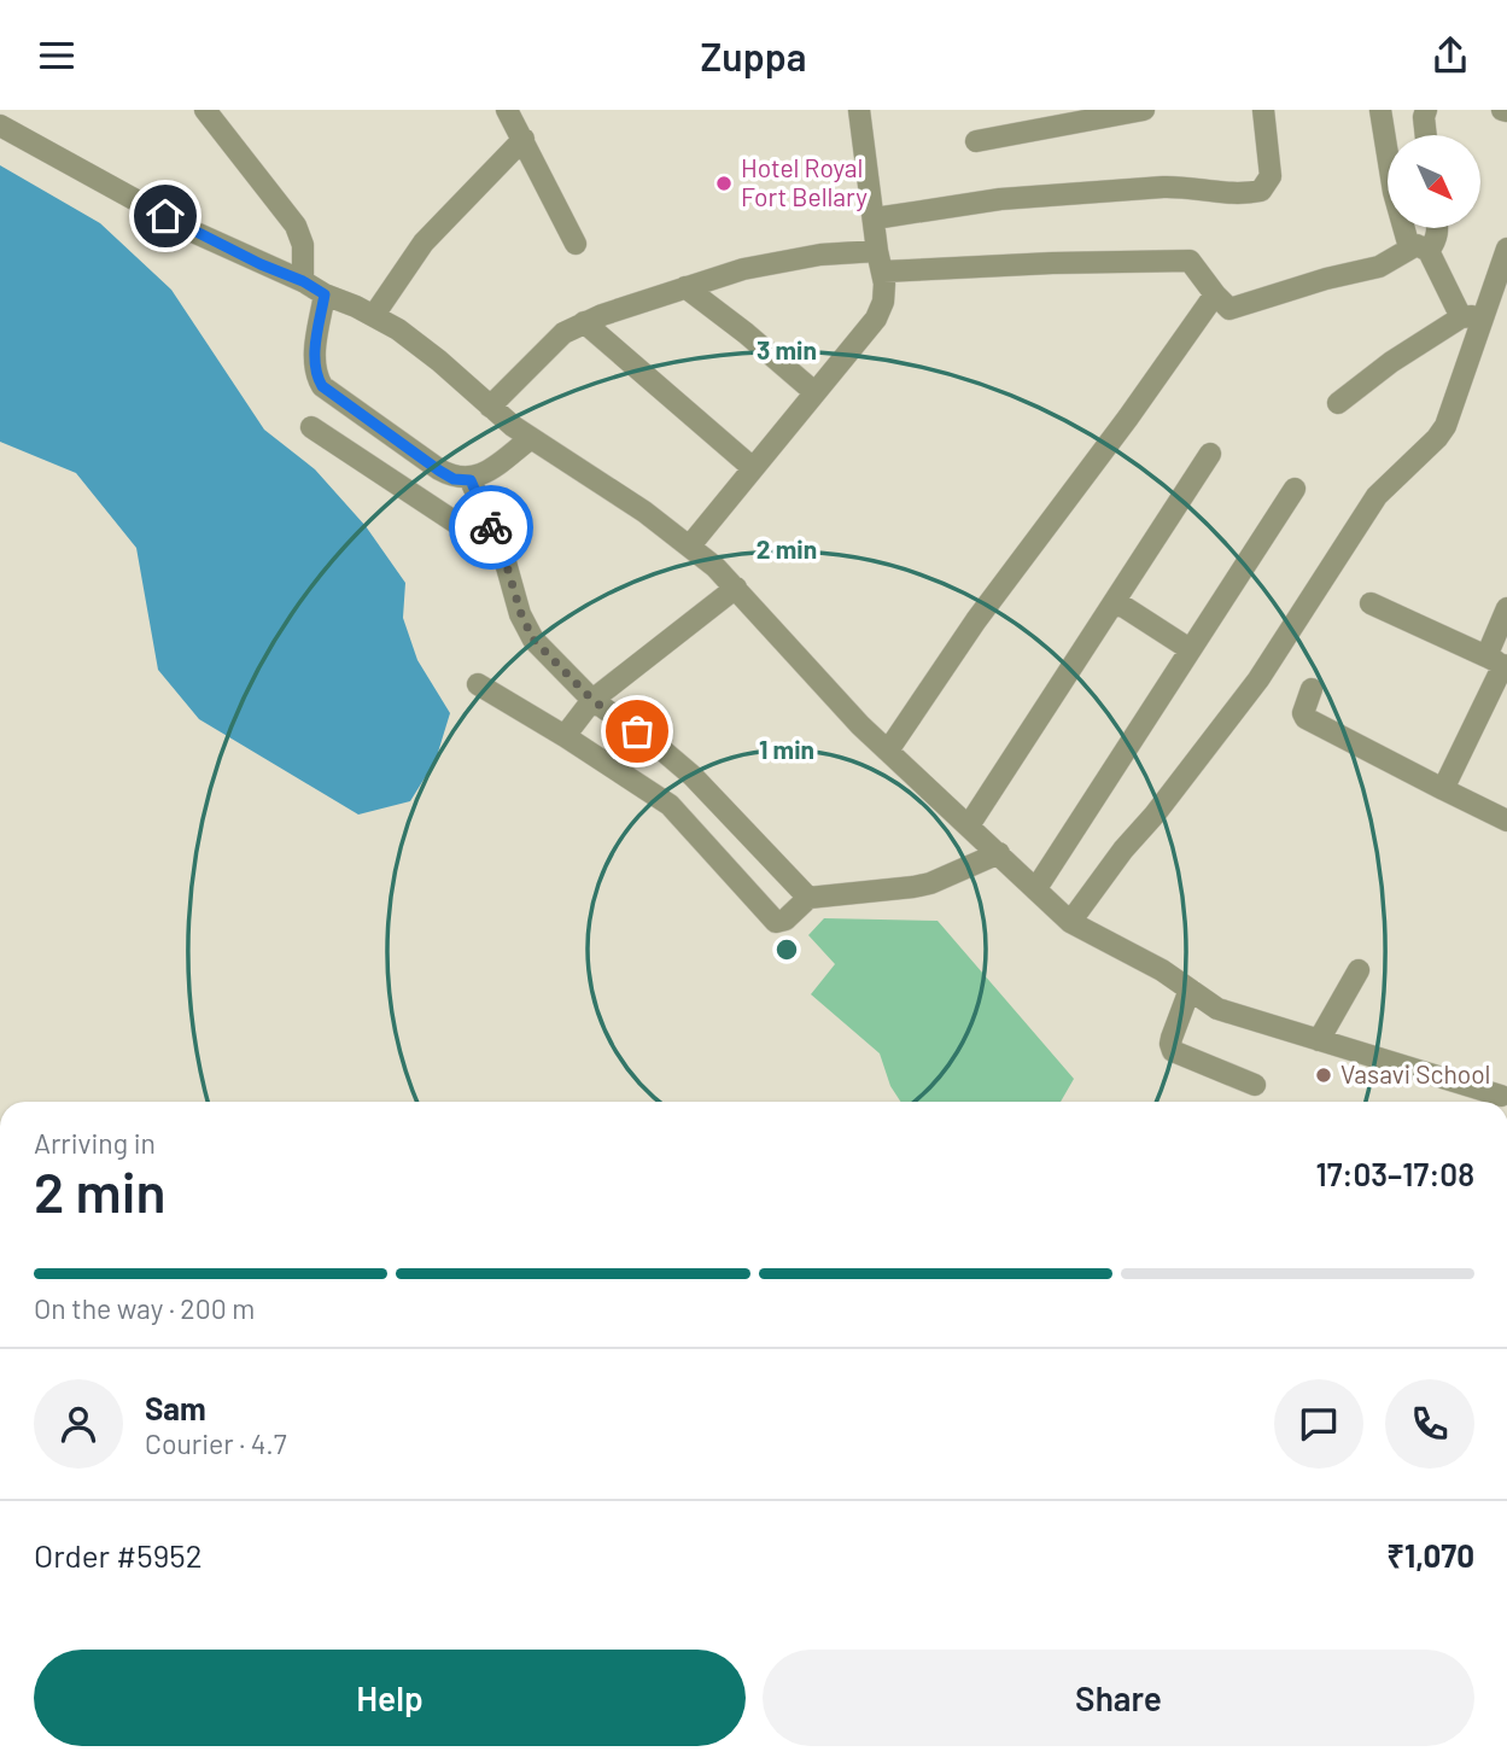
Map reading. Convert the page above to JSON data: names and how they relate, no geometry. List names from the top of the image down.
{
  "places": ["Hotel Royal Fort Bellary", "Vasavi School"],
  "north": "bottom right",
  "page": {
    "header": "Zuppa",
    "heading": ["2 min", "Arriving in", "17:03–17:08"],
    "panel": [
      "Sam",
      "Courier · 4.7",
      "Order #5952",
      "₹1,070"
    ],
    "bar": "On the way · 200 m",
    "buttons": ["Help", "Share"]
  },
  "rings": ["3 min", "2 min", "1 min"]
}
